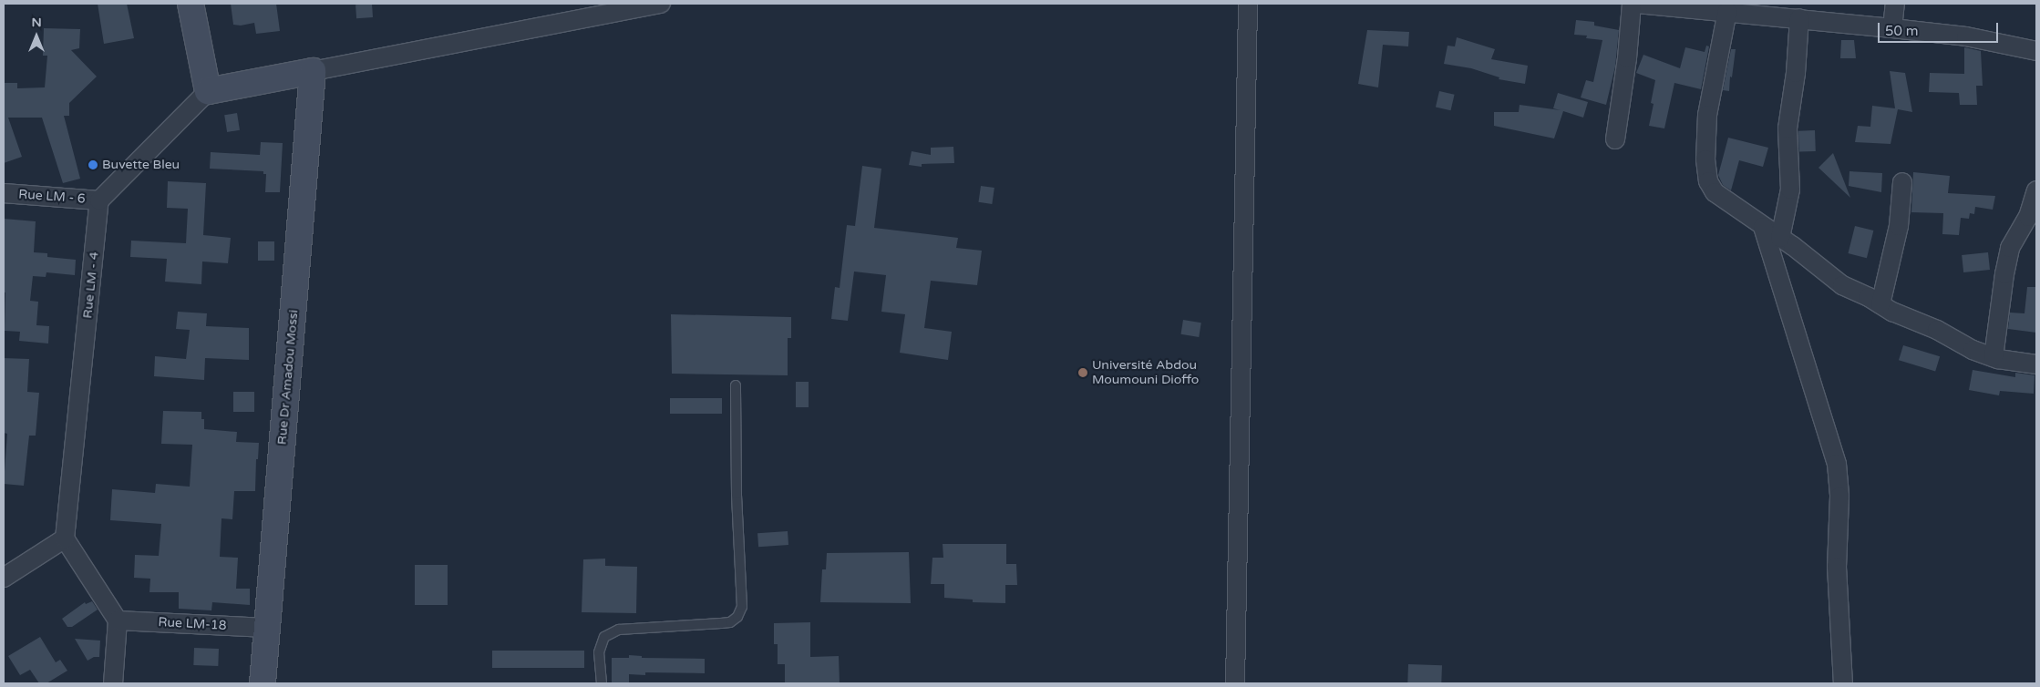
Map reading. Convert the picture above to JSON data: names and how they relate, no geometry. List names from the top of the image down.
{
  "streets": {
    "street": [
      "Rue LM - 6",
      "Rue LM - 4",
      "Rue Dr Amadou Mossi",
      "Rue LM-18"
    ]
  },
  "crossings": [
    ["Rue LM - 6", "Rue LM - 4"],
    ["Rue Dr Amadou Mossi", "Rue LM-18"]
  ],
  "places": ["Buvette Bleu", "Université Abdou Moumouni Dioffo"],
  "scale_bar": "50 m",
  "north": "top"
}
